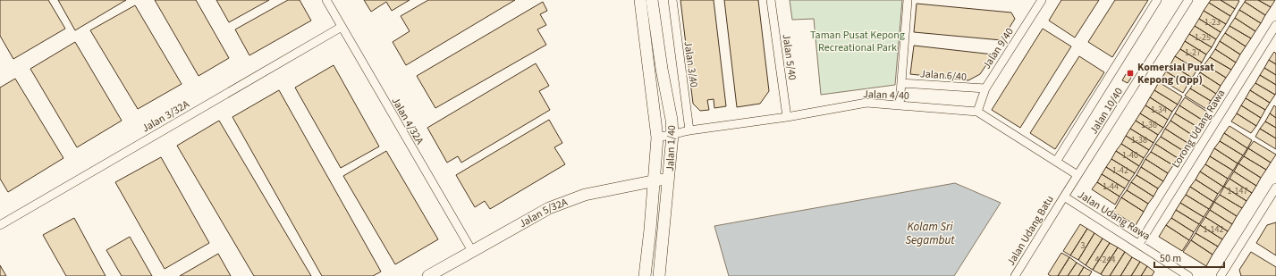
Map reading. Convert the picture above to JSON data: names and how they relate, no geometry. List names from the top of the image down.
{
  "streets": {
    "main road": ["Jalan 1/40", "Jalan 5/32A"],
    "street": [
      "Jalan 9/40",
      "Jalan 5/40",
      "Jalan 3/40",
      "Jalan 6/40",
      "Jalan 4/40",
      "Jalan 10/40",
      "Jalan 3/32A",
      "Jalan 4/32A",
      "Lorong Udang Rawa",
      "Jalan Udang Rawa",
      "Jalan Udang Batu"
    ]
  },
  "crossings": [
    ["Jalan 9/40", "Jalan 6/40"],
    ["Jalan 9/40", "Jalan 4/40"],
    ["Jalan 5/40", "Jalan 4/40"],
    ["Jalan 3/40", "Jalan 4/40"],
    ["Jalan 4/40", "Jalan 10/40"],
    ["Jalan 4/40", "Jalan 1/40"],
    ["Jalan 10/40", "Jalan Udang Rawa"],
    ["Jalan 10/40", "Jalan Udang Batu"],
    ["Jalan 3/32A", "Jalan 4/32A"],
    ["Jalan 4/32A", "Jalan 5/32A"],
    ["Lorong Udang Rawa", "Jalan Udang Rawa"],
    ["Jalan 1/40", "Jalan 5/32A"],
    ["Jalan Udang Rawa", "Jalan Udang Batu"]
  ],
  "water": ["Kolam Sri Segambut"],
  "parks": ["Taman Pusat Kepong Recreational Park"],
  "places": {
    "transit": ["Komersial Pusat Kepong (Opp)"]
  },
  "house_numbers": [
    "1-23",
    "1-25",
    "1-27",
    "1-34",
    "1-36",
    "1-38",
    "1-40",
    "1-42",
    "1-44",
    "1-147",
    "1-142",
    "3",
    "4-244"
  ],
  "scale_bar": "50 m"
}
